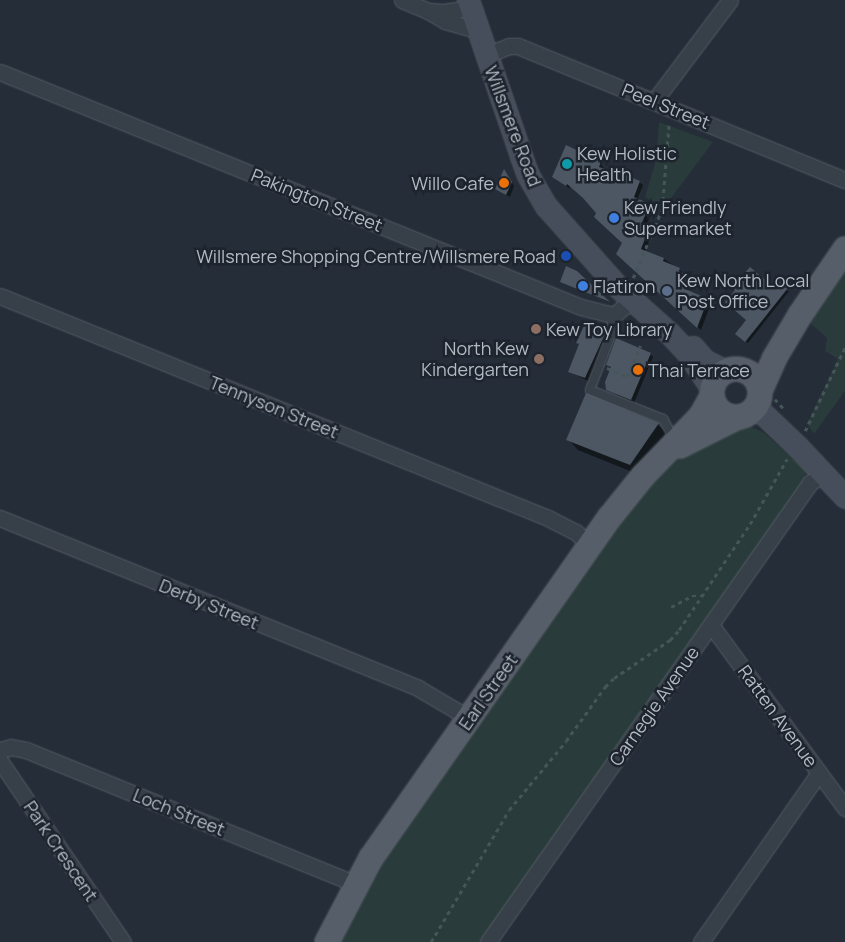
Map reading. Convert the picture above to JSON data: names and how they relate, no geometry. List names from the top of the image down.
{
  "streets": {
    "main road": ["Willsmere Road", "Earl Street"],
    "street": [
      "Peel Street",
      "Pakington Street",
      "Tennyson Street",
      "Derby Street",
      "Carnegie Avenue",
      "Ratten Avenue",
      "Loch Street",
      "Park Crescent"
    ]
  },
  "crossings": [
    ["Peel Street", "Willsmere Road"],
    ["Willsmere Road", "Earl Street"],
    ["Tennyson Street", "Earl Street"],
    ["Derby Street", "Earl Street"],
    ["Earl Street", "Loch Street"],
    ["Carnegie Avenue", "Ratten Avenue"]
  ],
  "places": [
    "Kew Holistic Health",
    "Willo Cafe",
    "Kew Friendly Supermarket",
    "Willsmere Shopping Centre/Willsmere Road",
    "Flatiron",
    "Kew North Local Post Office",
    "Kew Toy Library",
    "North Kew Kindergarten",
    "Thai Terrace"
  ]
}
